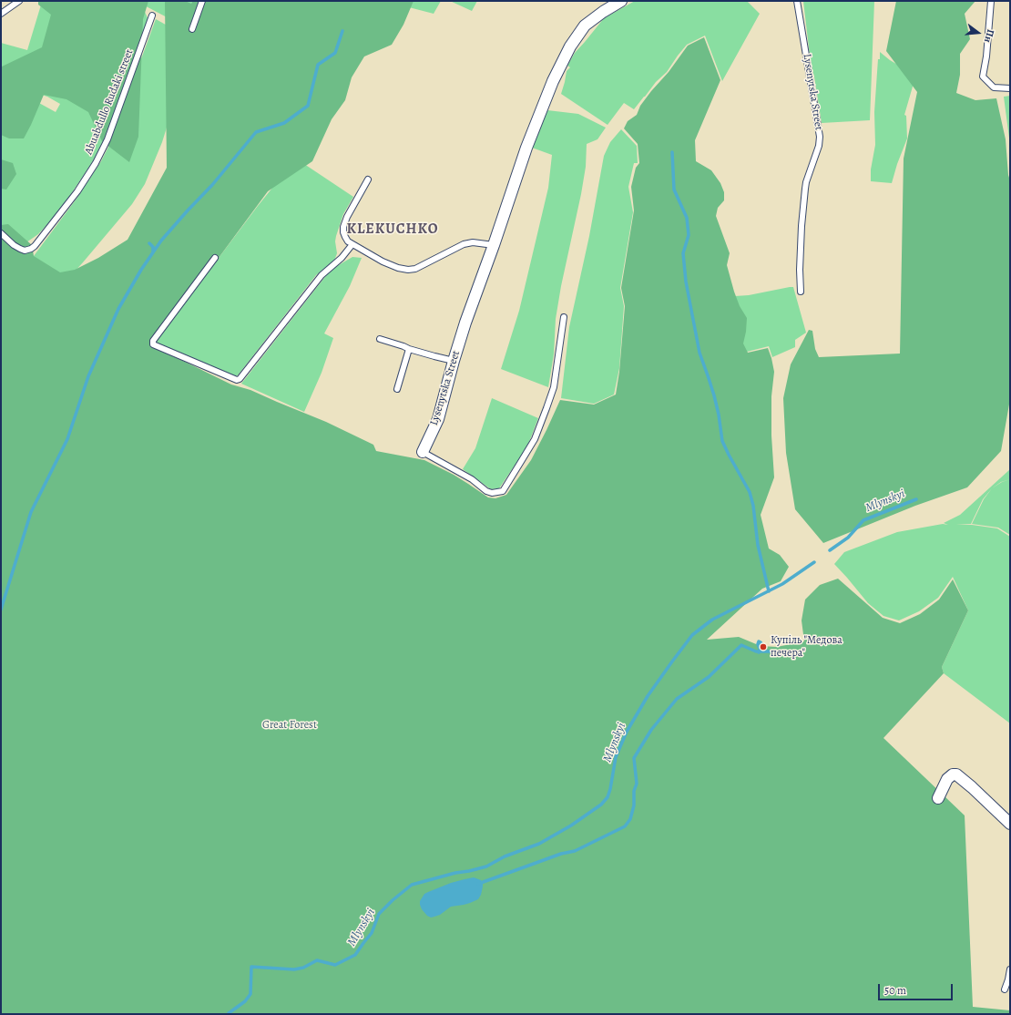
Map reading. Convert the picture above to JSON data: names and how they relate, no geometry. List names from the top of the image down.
{
  "streets": {
    "street": ["Lysenytska Street"],
    "lane": ["Abuabdullo Rudaki street"]
  },
  "districts": ["KLEKUCHKO"],
  "water": ["Mlynskyi"],
  "parks": ["Great Forest"],
  "places": ["Купіль \"Медова печера\""],
  "scale_bar": "50 m",
  "north": "right"
}
